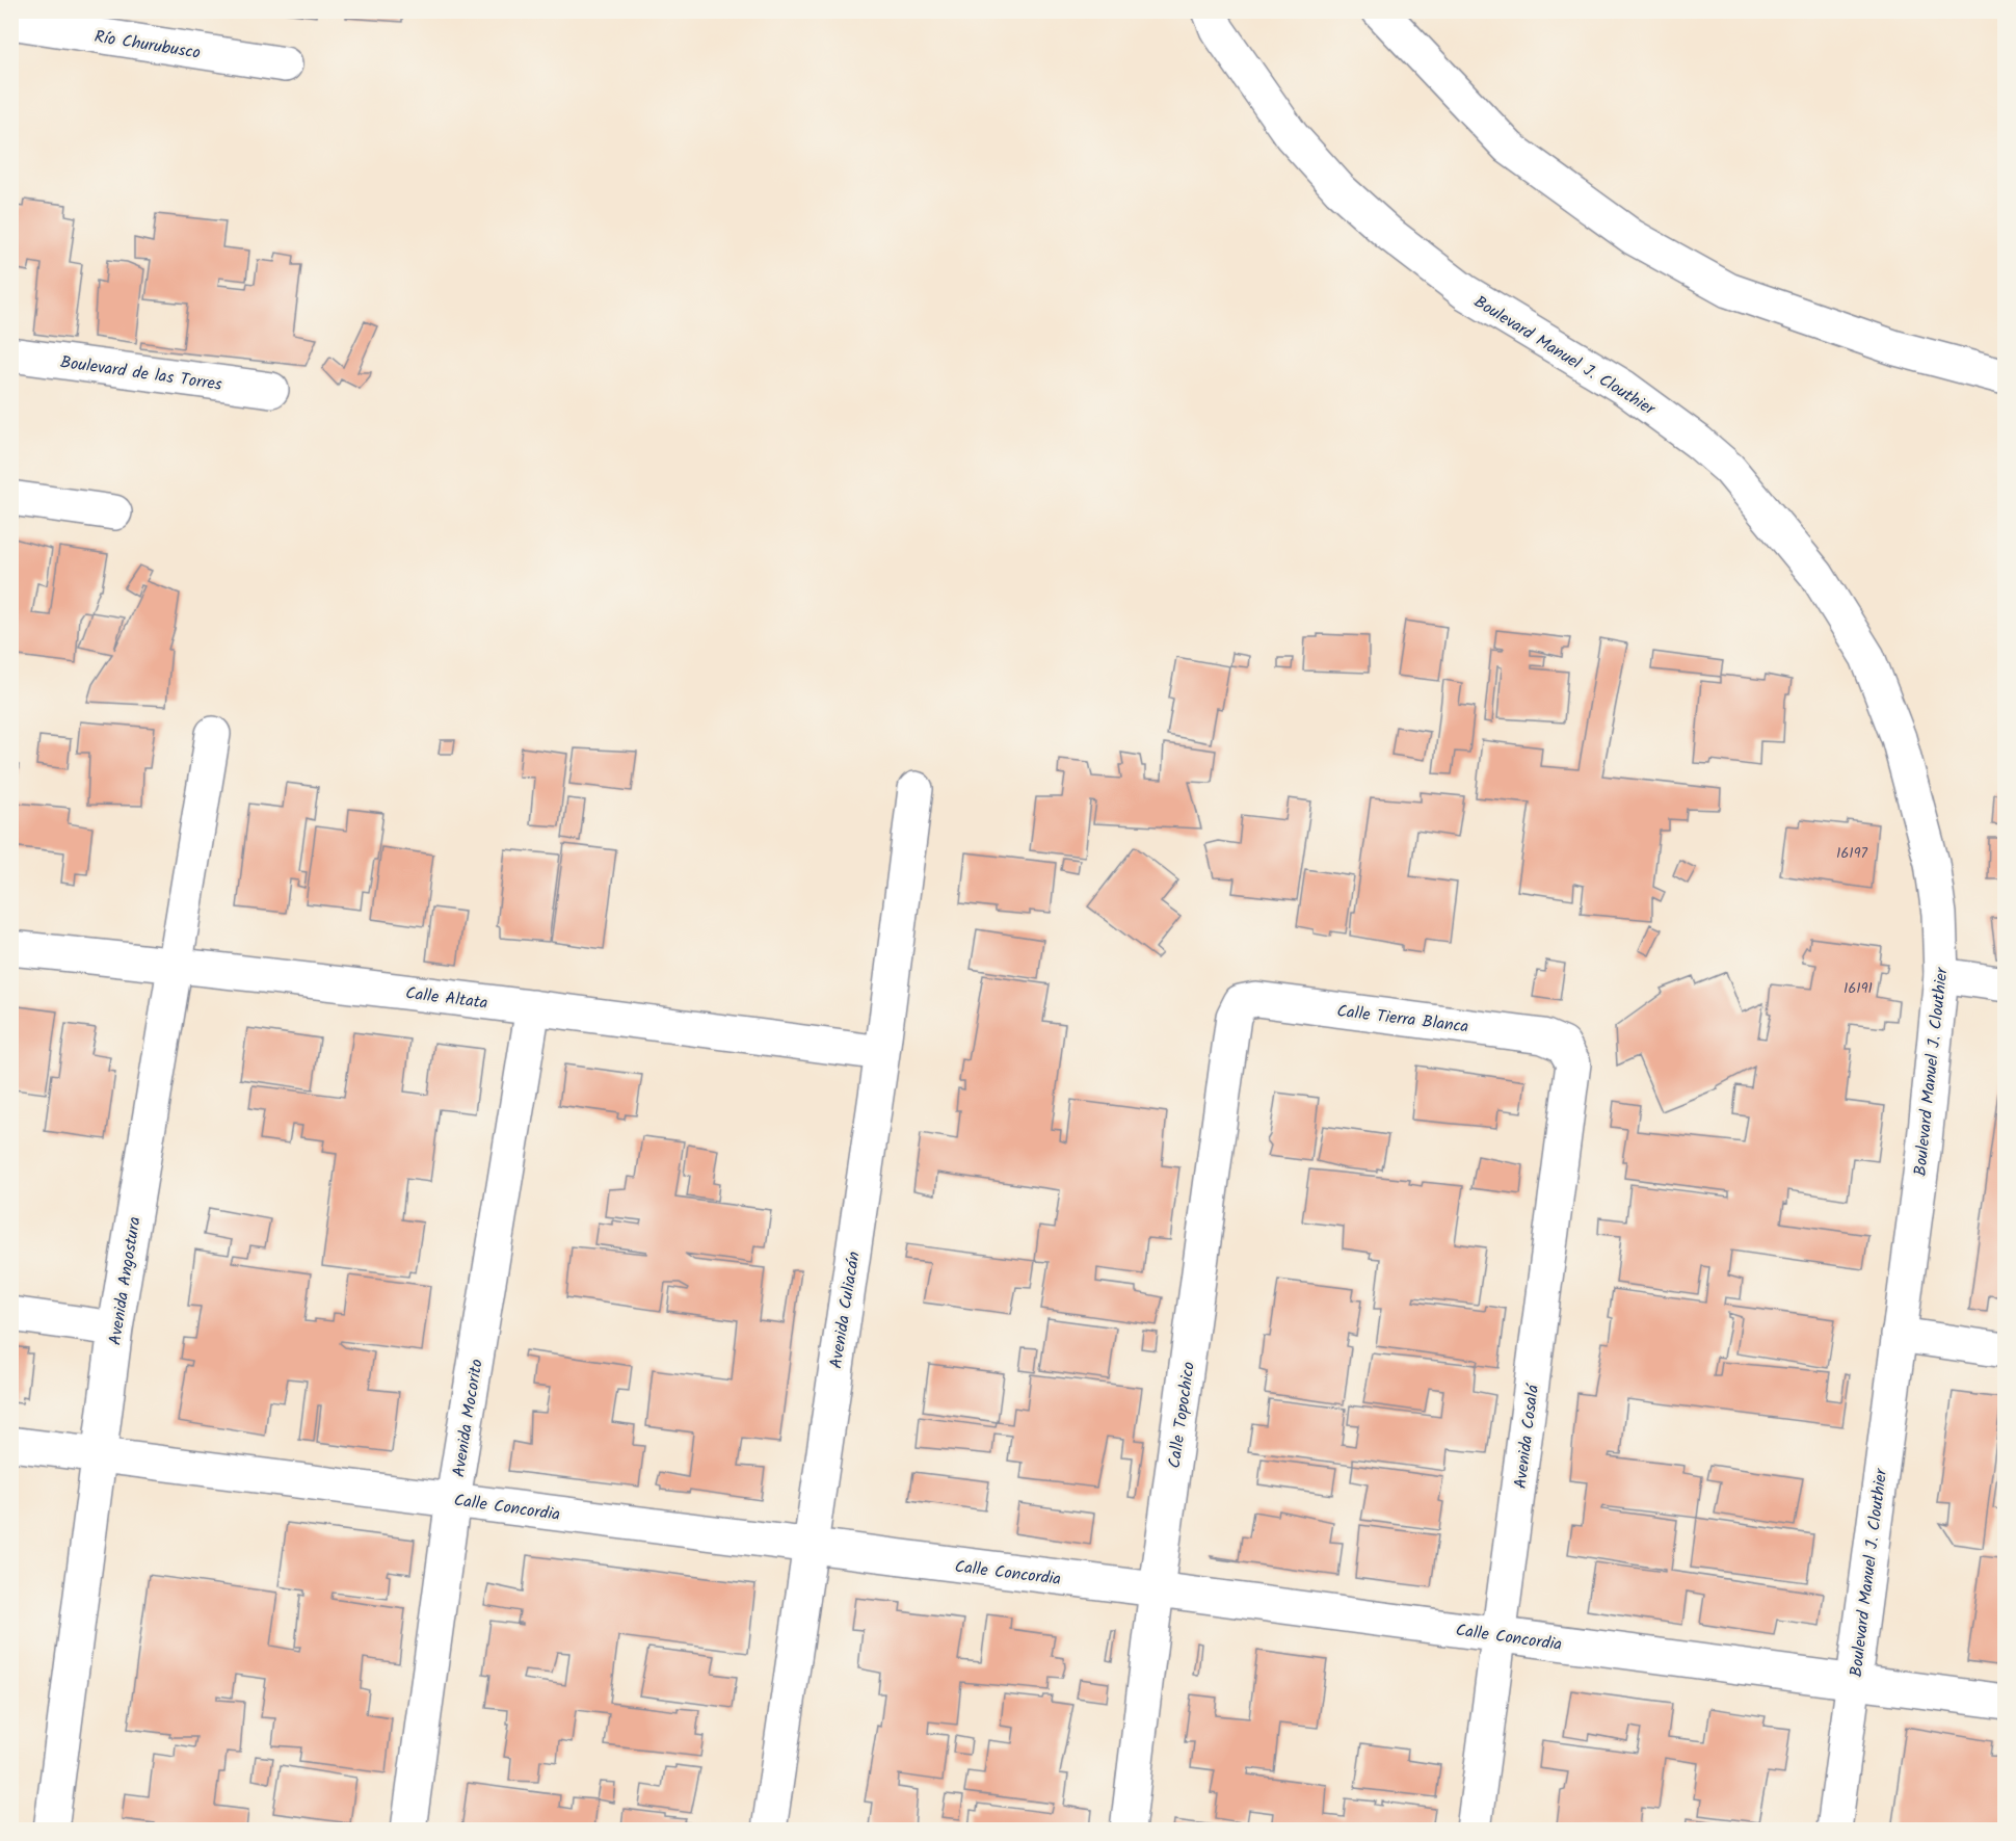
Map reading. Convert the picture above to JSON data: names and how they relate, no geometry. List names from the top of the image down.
{
  "streets": {
    "street": [
      "Río Churubusco",
      "Boulevard Manuel J. Clouthier",
      "Boulevard de las Torres",
      "Calle Altata",
      "Calle Tierra Blanca",
      "Avenida Angostura",
      "Avenida Culiacán",
      "Calle Topochico",
      "Avenida Mocorito",
      "Avenida Cosalá",
      "Calle Concordia"
    ]
  },
  "crossings": [
    ["Boulevard Manuel J. Clouthier", "Calle Concordia"],
    ["Calle Altata", "Avenida Angostura"],
    ["Calle Altata", "Avenida Culiacán"],
    ["Calle Altata", "Avenida Mocorito"],
    ["Calle Tierra Blanca", "Calle Topochico"],
    ["Calle Tierra Blanca", "Avenida Cosalá"],
    ["Avenida Angostura", "Calle Concordia"],
    ["Avenida Culiacán", "Calle Concordia"],
    ["Calle Topochico", "Calle Concordia"],
    ["Avenida Mocorito", "Calle Concordia"],
    ["Avenida Cosalá", "Calle Concordia"]
  ],
  "house_numbers": ["16197", "16191"]
}
